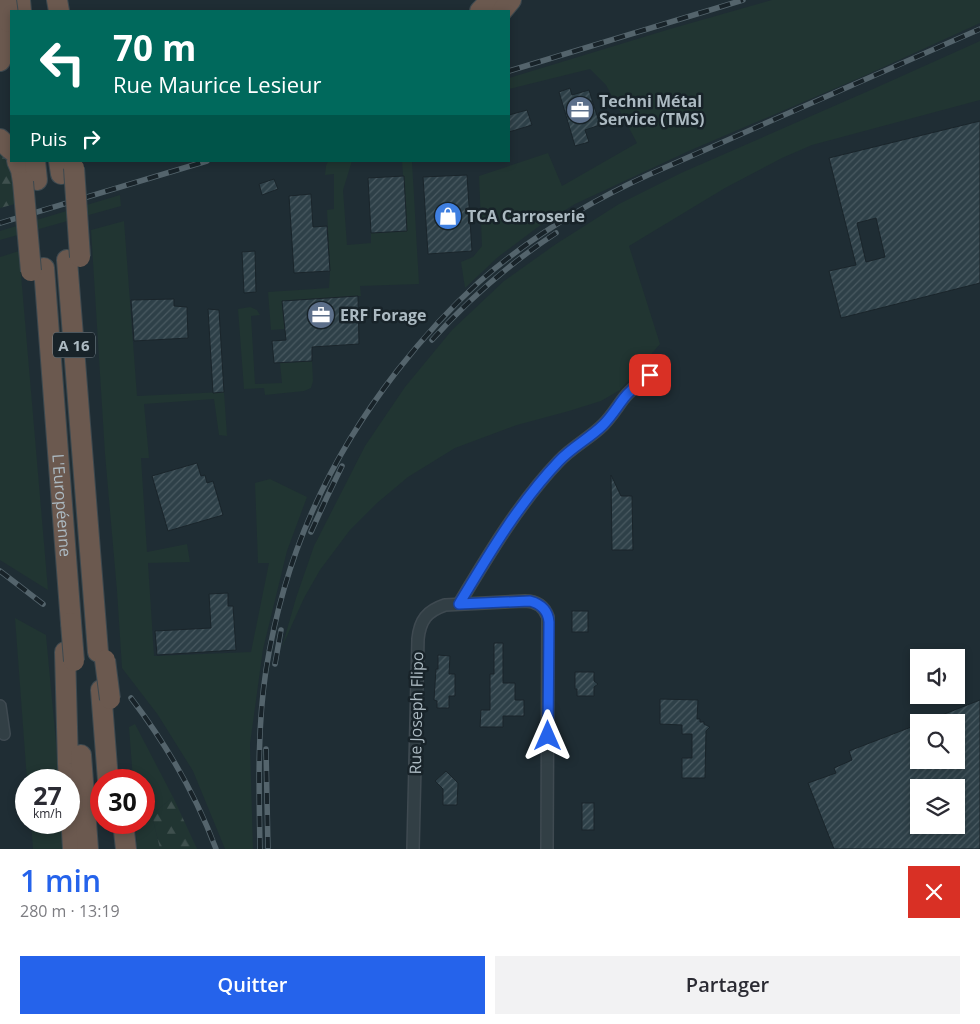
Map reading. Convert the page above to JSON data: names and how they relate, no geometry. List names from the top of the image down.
{
  "streets": {
    "highway": ["A 16", "L'Européenne"],
    "street": ["Rue Joseph Flipo"]
  },
  "places": {
    "office": ["Techni Métal Service (TMS)", "ERF Forage"],
    "shop": ["TCA Carroserie"]
  },
  "page": {
    "turn": ["70 m", "Rue Maurice Lesieur"],
    "then": "Puis",
    "speed": "27 km/h",
    "limit": "30",
    "heading": ["1 min", "280 m · 13:19"],
    "buttons": ["Quitter", "Partager"]
  }
}
